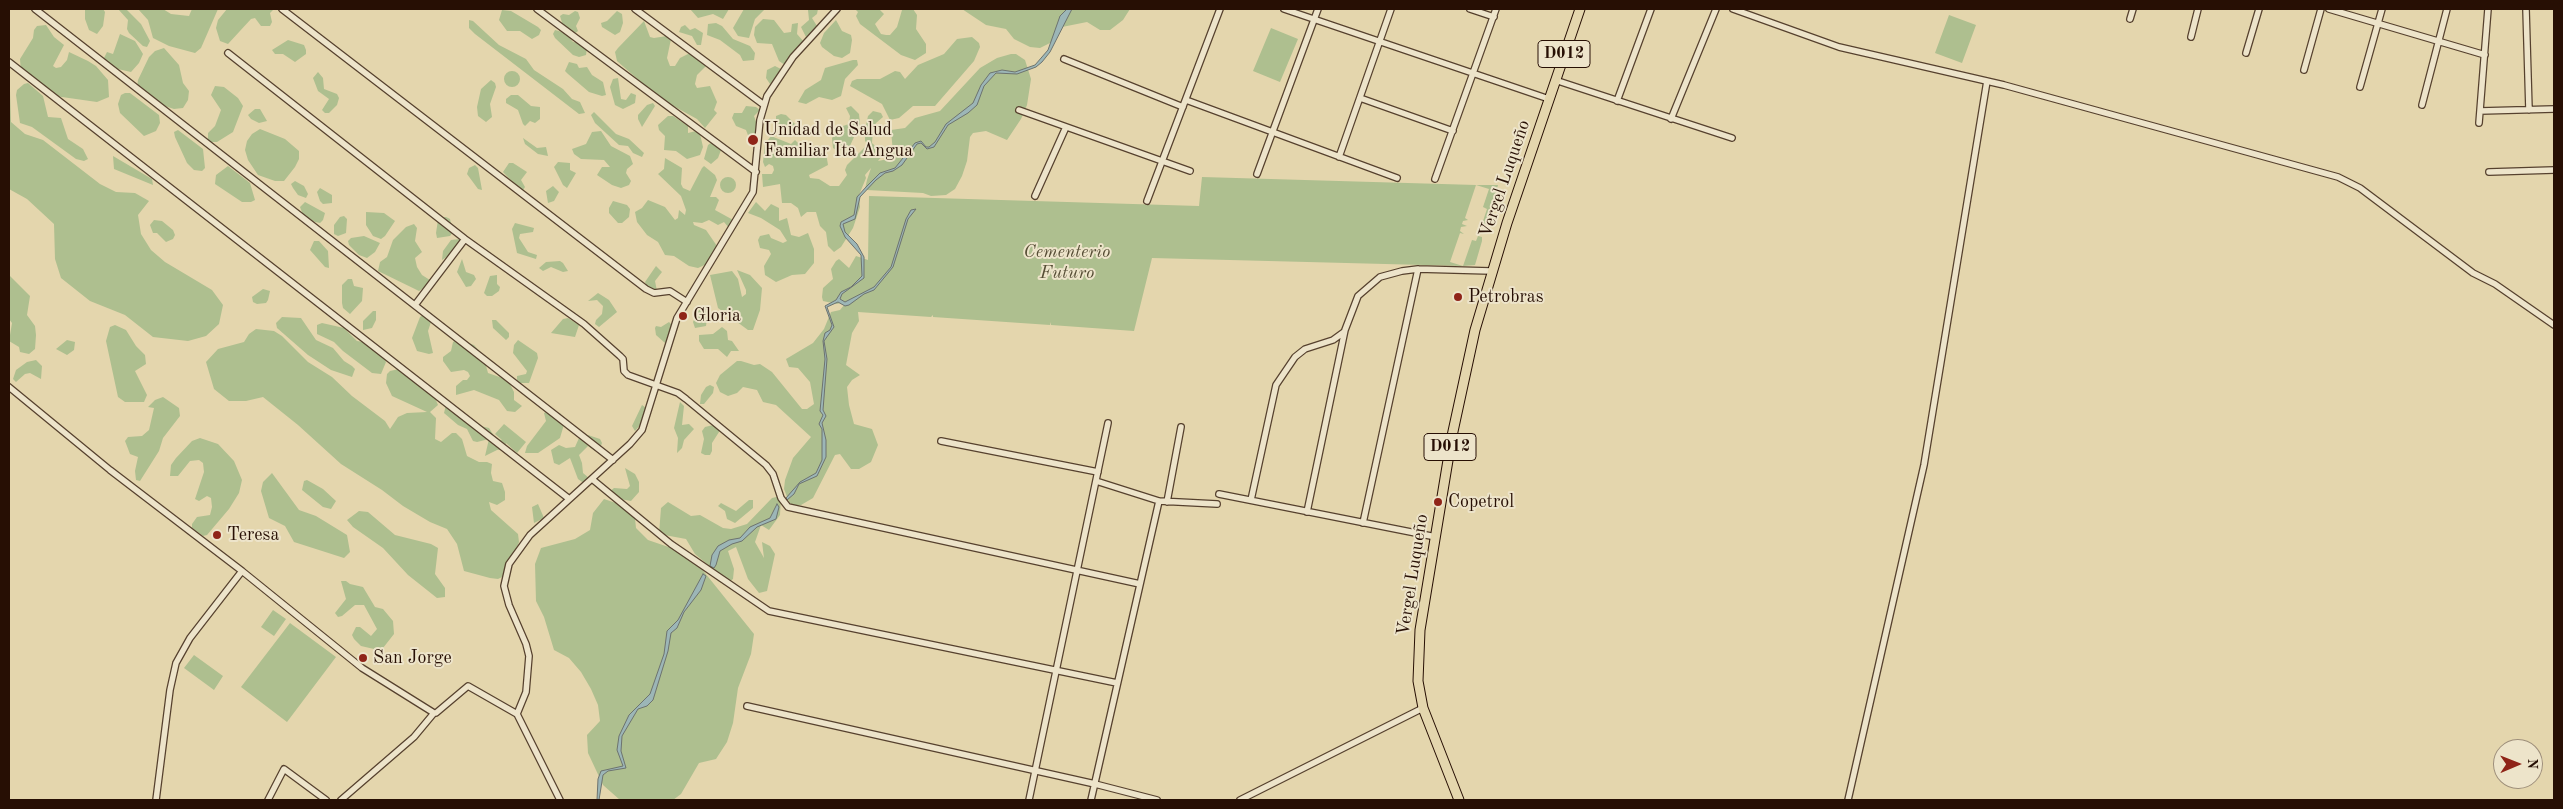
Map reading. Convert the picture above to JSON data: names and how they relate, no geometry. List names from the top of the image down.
{
  "streets": {
    "main road": ["D012", "Vergel Luqueño"]
  },
  "parks": ["Cementerio Futuro"],
  "places": [
    "Unidad de Salud Familiar Ita Angua",
    "Petrobras",
    "Gloria",
    "Copetrol",
    "Teresa",
    "San Jorge"
  ],
  "north": "right"
}
